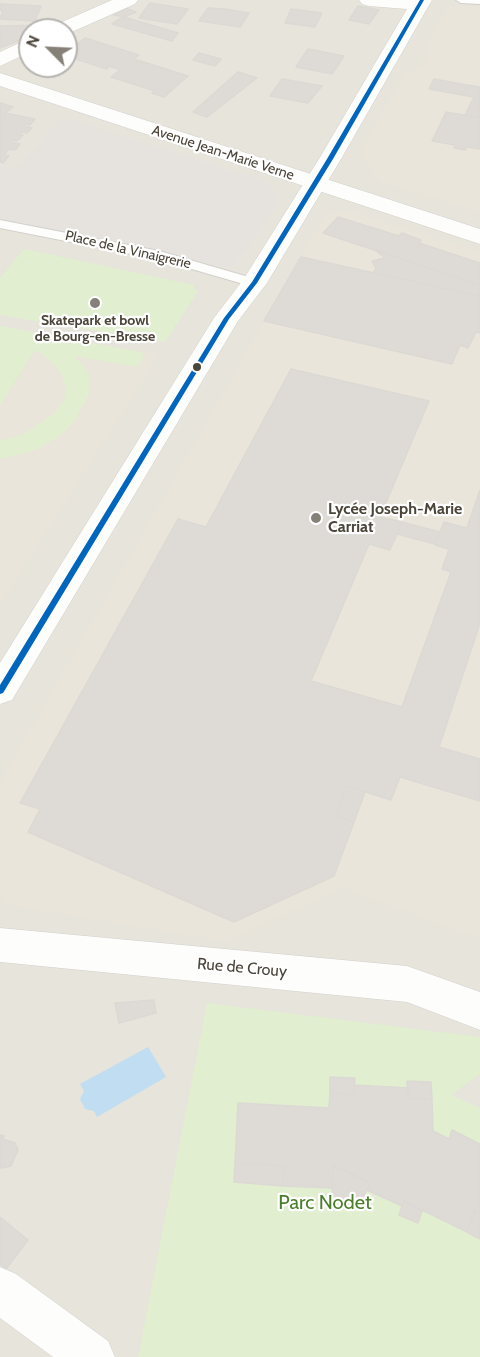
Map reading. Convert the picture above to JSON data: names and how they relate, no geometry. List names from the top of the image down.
{
  "streets": {
    "street": ["Avenue Jean-Marie Verne", "Rue de Crouy"],
    "lane": ["Place de la Vinaigrerie"]
  },
  "parks": ["Parc Nodet"],
  "places": ["Skatepark et bowl de Bourg-en-Bresse", "Lycée Joseph-Marie Carriat"],
  "north": "top left"
}
